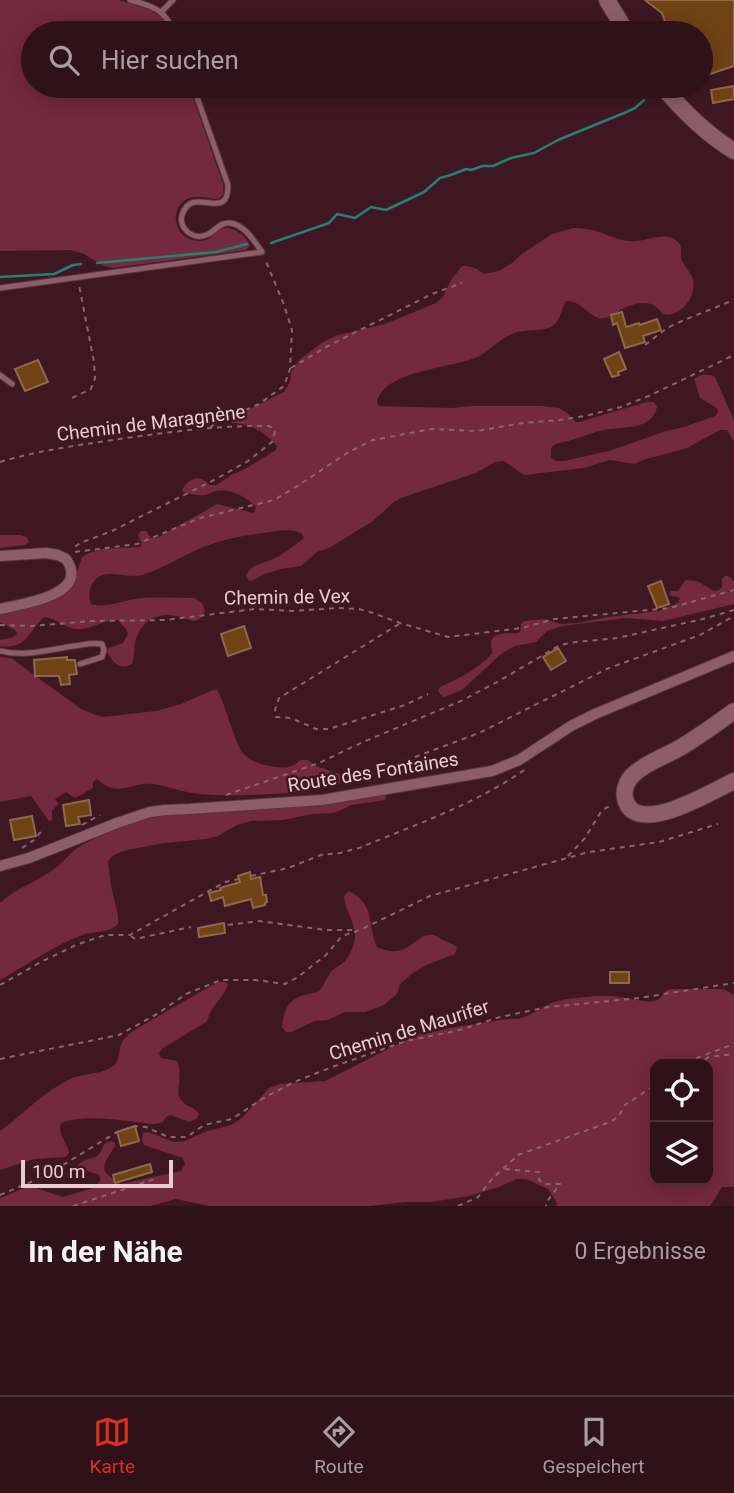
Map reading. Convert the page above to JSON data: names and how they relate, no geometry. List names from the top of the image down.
{
  "streets": {
    "street": ["Route des Fontaines"],
    "path": ["Chemin de Maragnène", "Chemin de Vex", "Chemin de Maurifer"]
  },
  "scale_bar": "100 m",
  "page": {
    "search": "Hier suchen",
    "scale": "100 m",
    "heading": ["In der Nähe", "0 Ergebnisse"],
    "nav": ["Karte", "Route", "Gespeichert"]
  }
}
